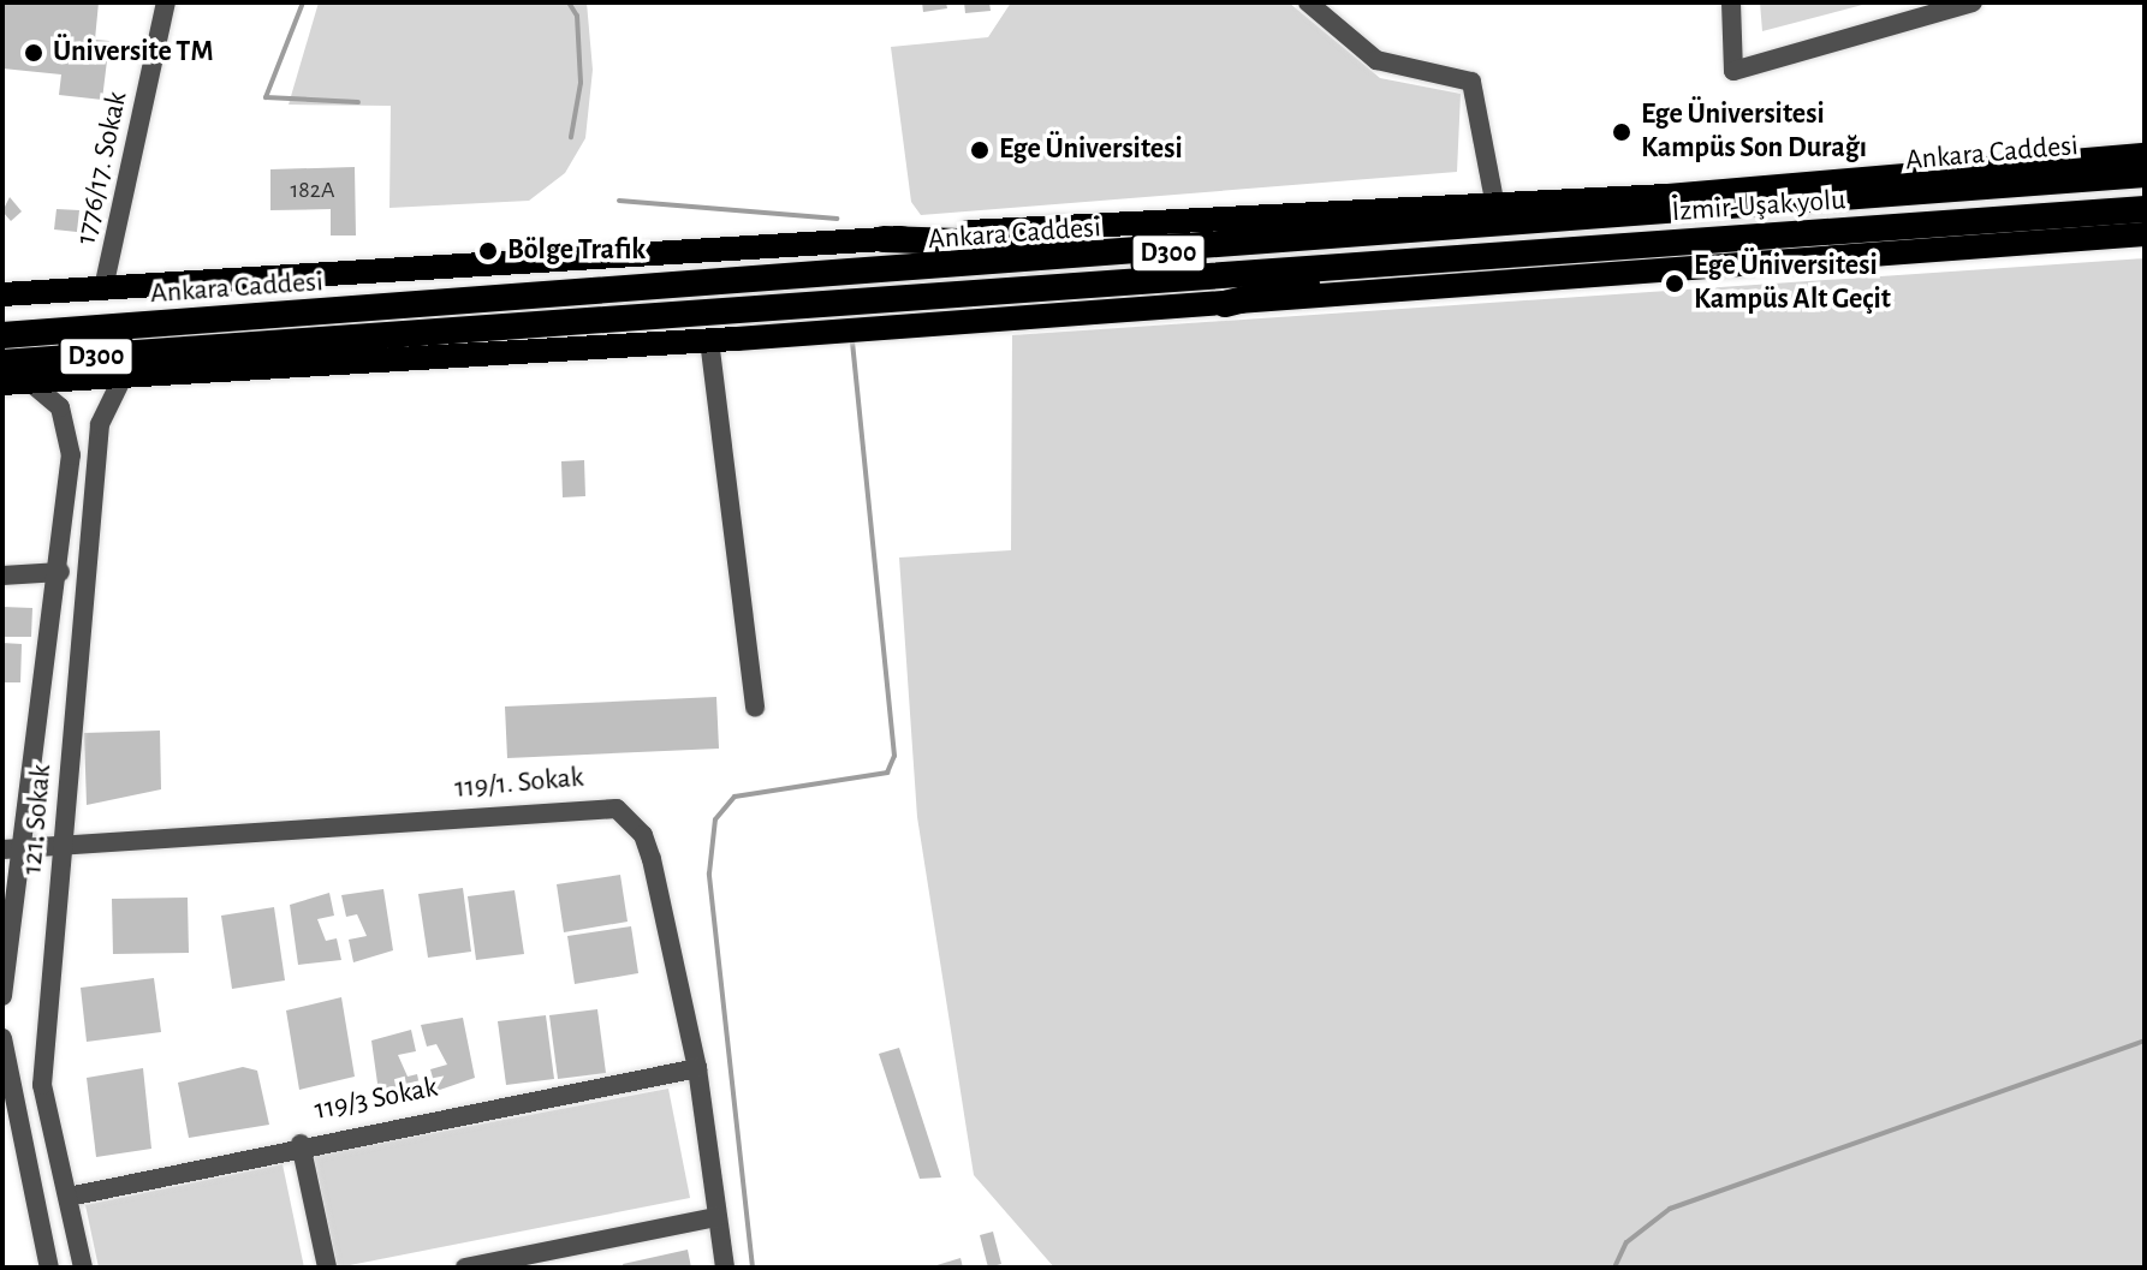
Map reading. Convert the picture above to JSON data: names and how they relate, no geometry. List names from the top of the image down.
{
  "streets": {
    "highway": ["Ankara Caddesi", "İzmir-Uşak yolu", "D300"],
    "street": [
      "1776/17. Sokak",
      "119/1. Sokak",
      "121. Sokak",
      "119/3 Sokak"
    ]
  },
  "crossings": [
    ["Ankara Caddesi", "1776/17. Sokak"],
    ["Ankara Caddesi", "İzmir-Uşak yolu"],
    ["119/1. Sokak", "121. Sokak"],
    ["119/1. Sokak", "119/3 Sokak"],
    ["121. Sokak", "119/3 Sokak"]
  ],
  "places": [
    "Üniversite TM",
    "Ege Üniversitesi Kampüs Son Durağı",
    "Ege Üniversitesi",
    "Bölge Trafik",
    "Ege Üniversitesi Kampüs Alt Geçit"
  ],
  "house_numbers": ["182A"]
}
